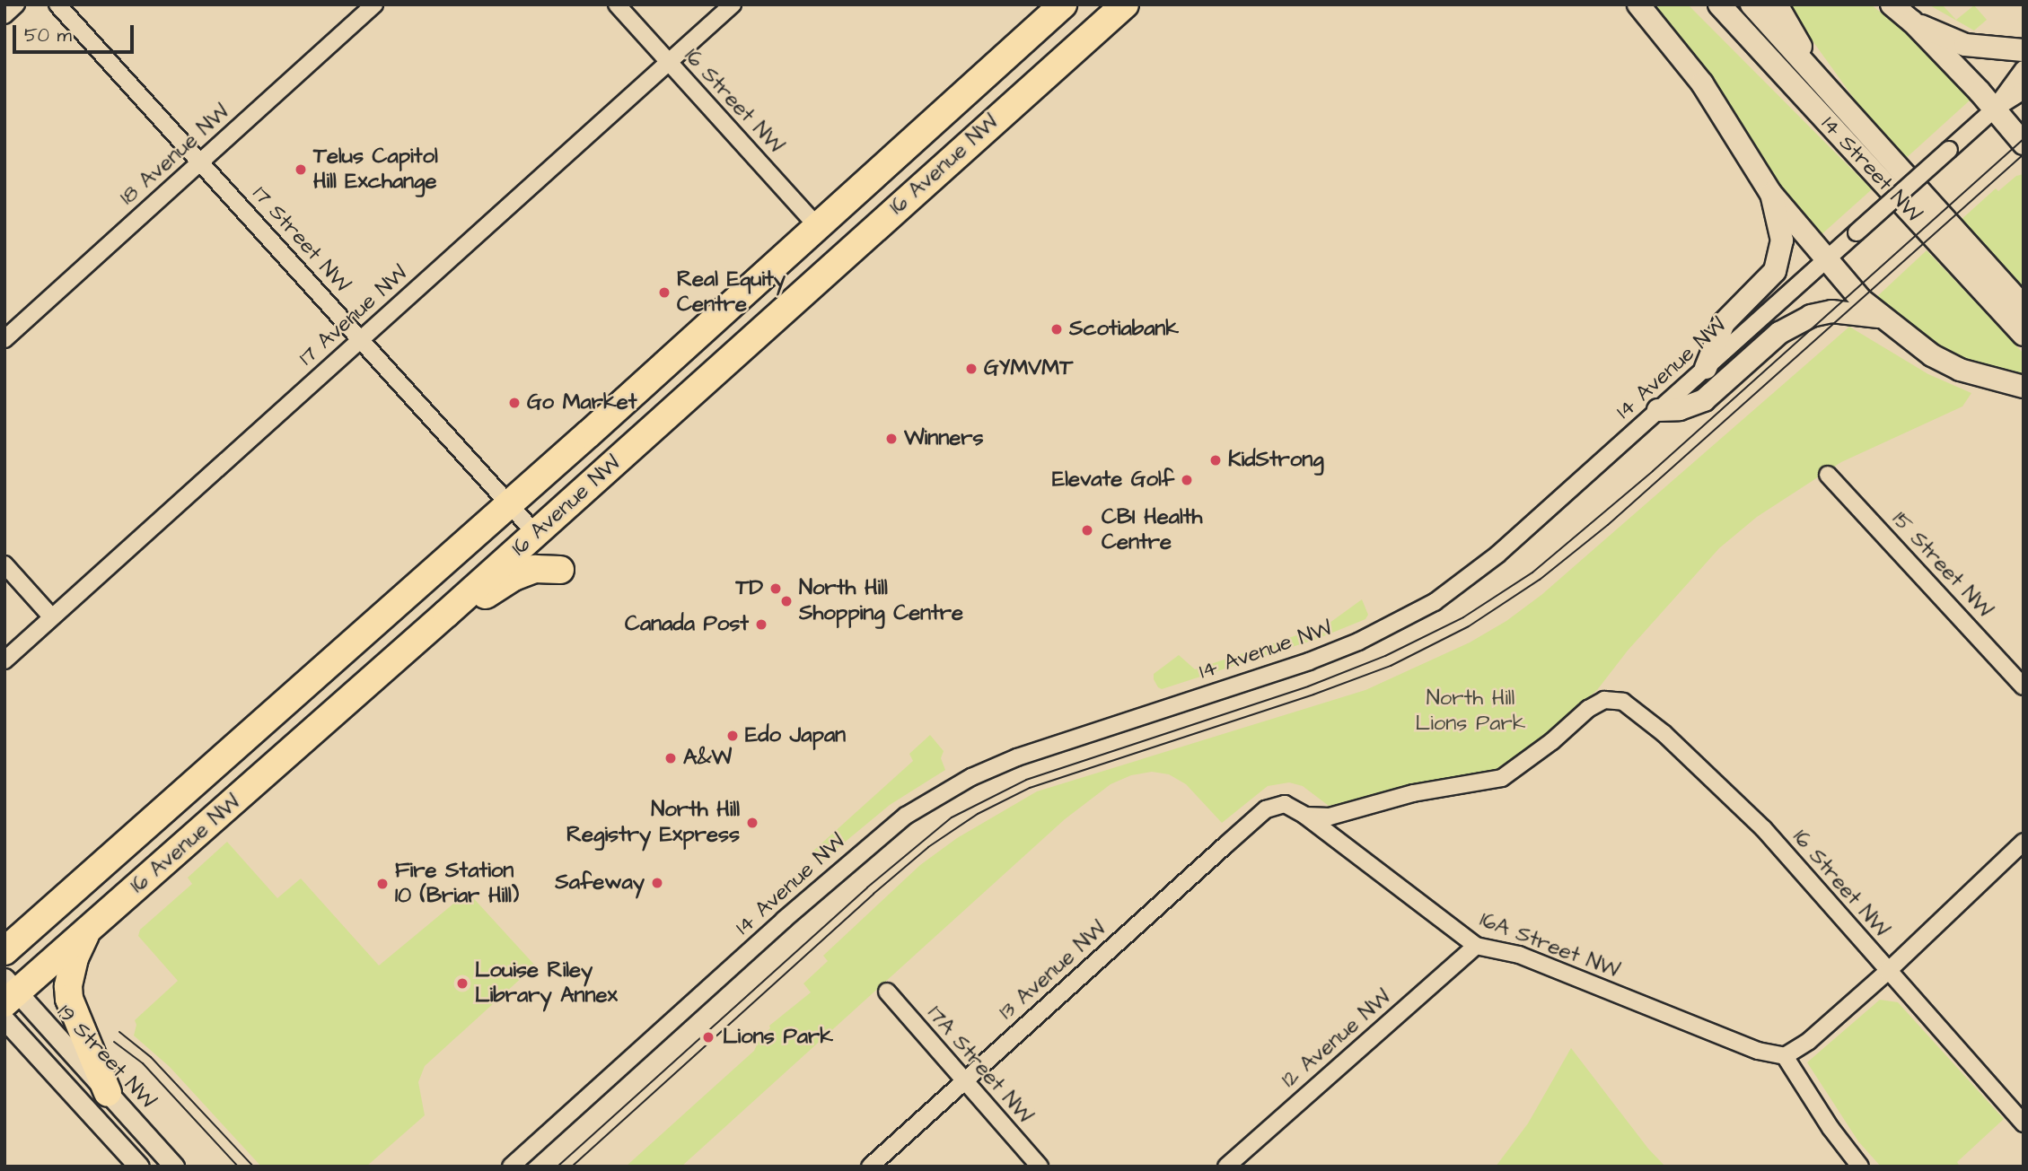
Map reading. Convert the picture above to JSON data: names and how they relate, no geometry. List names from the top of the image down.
{
  "streets": {
    "highway": ["16 Avenue NW"],
    "main road": ["14 Street NW"],
    "street": [
      "16 Street NW",
      "18 Avenue NW",
      "17 Street NW",
      "17 Avenue NW",
      "14 Avenue NW",
      "15 Street NW",
      "16A Street NW",
      "13 Avenue NW",
      "12 Avenue NW",
      "19 Street NW",
      "17A Street NW"
    ]
  },
  "crossings": [
    ["16 Street NW", "16 Avenue NW"],
    ["16 Street NW", "17 Avenue NW"],
    ["16 Street NW", "16A Street NW"],
    ["18 Avenue NW", "17 Street NW"],
    ["16 Avenue NW", "17 Street NW"],
    ["16 Avenue NW", "19 Street NW"],
    ["17 Street NW", "17 Avenue NW"],
    ["16A Street NW", "13 Avenue NW"],
    ["16A Street NW", "12 Avenue NW"],
    ["13 Avenue NW", "17A Street NW"]
  ],
  "parks": ["North Hill Lions Park"],
  "places": [
    "Telus Capitol Hill Exchange",
    "Real Equity Centre",
    "Scotiabank",
    "GYMVMT",
    "Go Market",
    "Winners",
    "KidStrong",
    "Elevate Golf",
    "CBI Health Centre",
    "TD",
    "North Hill Shopping Centre",
    "Canada Post",
    "Edo Japan",
    "A&W",
    "North Hill Registry Express",
    "Safeway",
    "Fire Station 10 (Briar Hill)",
    "Louise Riley Library Annex",
    "Lions Park"
  ],
  "scale_bar": "50 m"
}
